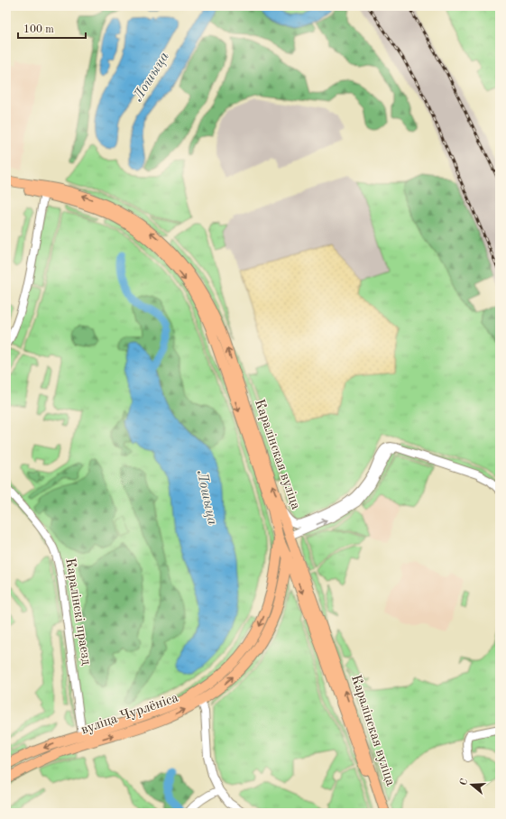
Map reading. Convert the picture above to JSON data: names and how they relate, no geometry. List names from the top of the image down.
{
  "streets": {
    "main road": ["Каралінская вуліца", "вуліца Чурлёніса"],
    "street": ["Каралінскі праезд"]
  },
  "crossings": [
    ["Каралінская вуліца", "вуліца Чурлёніса"],
    ["Каралінскі праезд", "вуліца Чурлёніса"]
  ],
  "water": ["Лошыца"],
  "scale_bar": "100 m",
  "north": "left"
}
